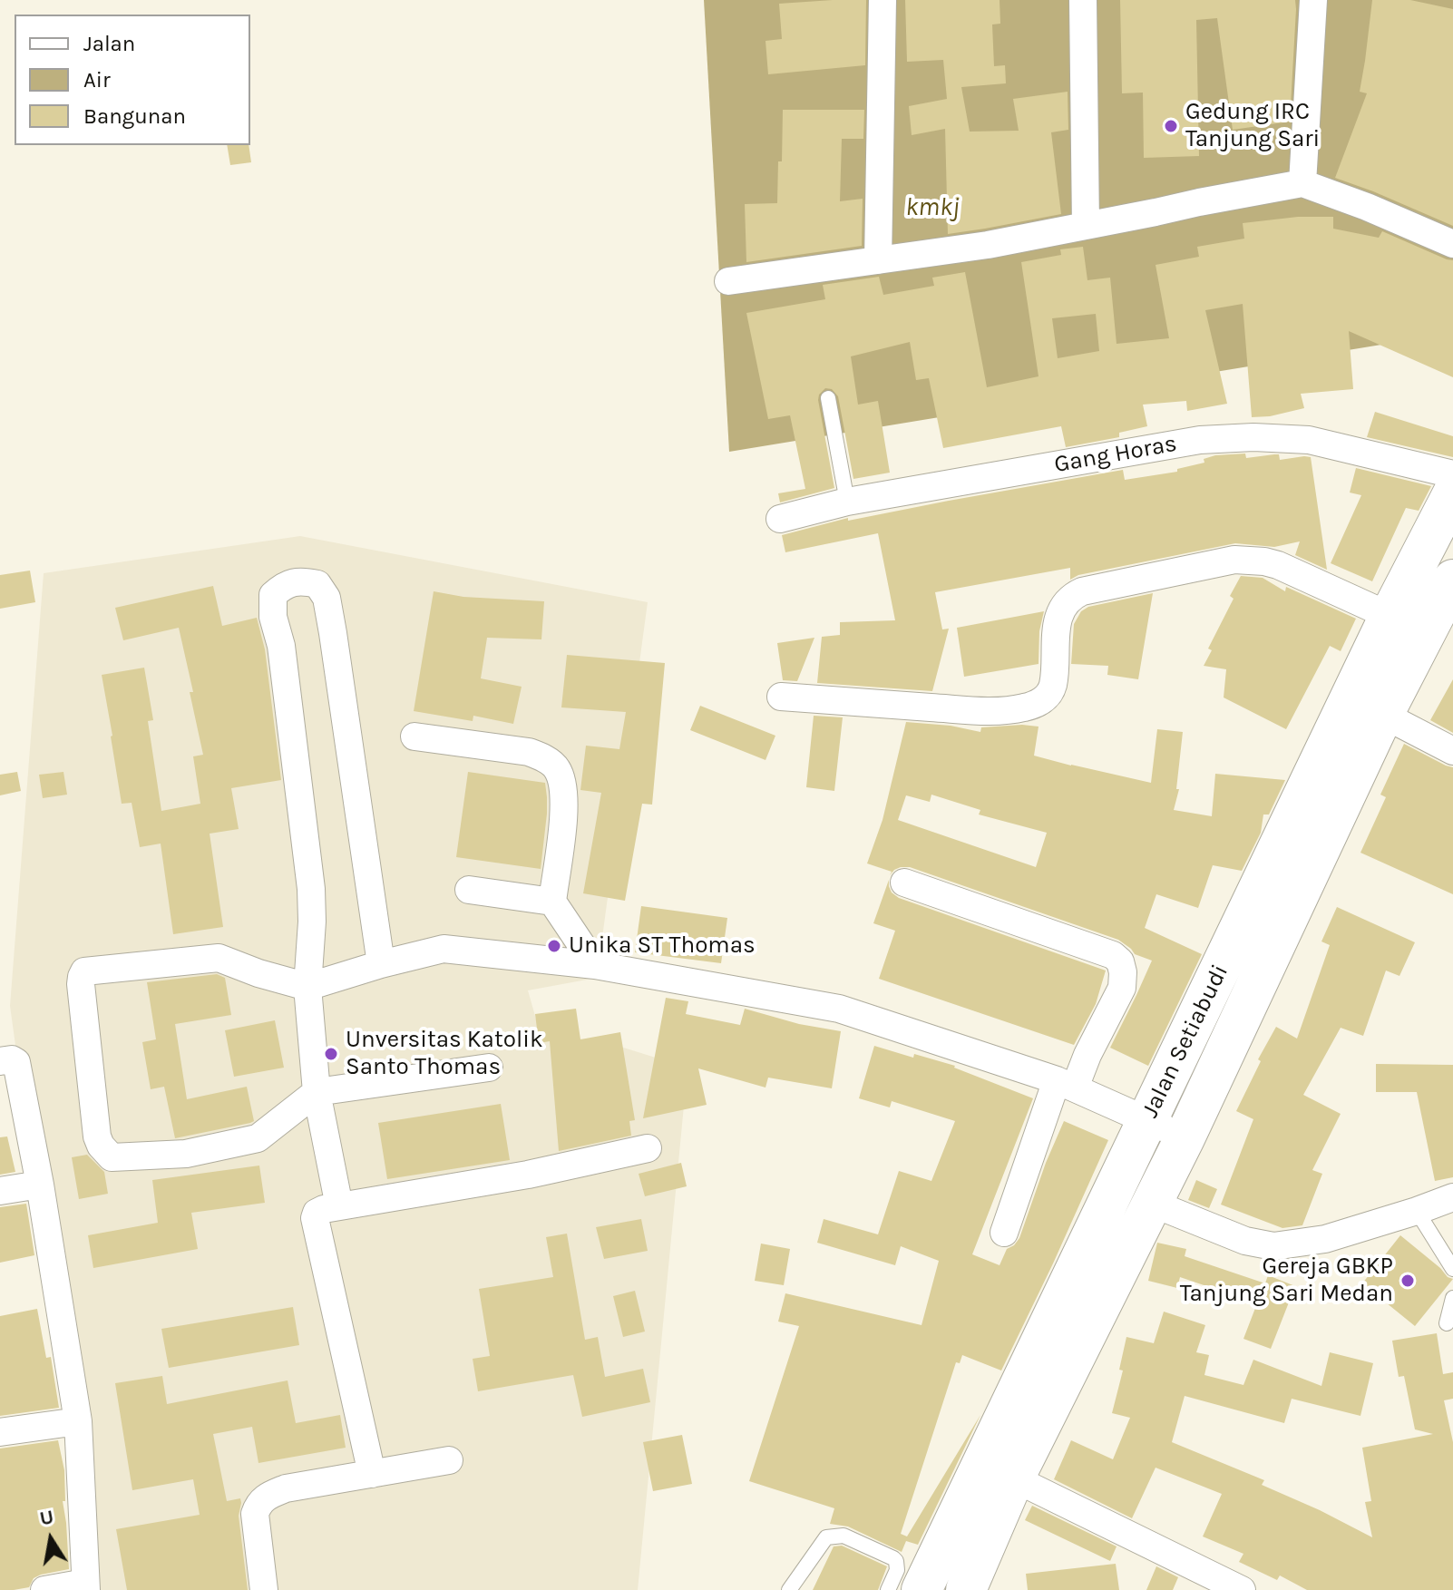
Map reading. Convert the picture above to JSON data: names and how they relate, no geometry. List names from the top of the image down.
{
  "streets": {
    "main road": ["Jalan Setiabudi"],
    "street": ["Gang Horas"]
  },
  "water": ["kmkj"],
  "places": [
    "Gedung IRC Tanjung Sari",
    "Unika ST Thomas",
    "Unversitas Katolik Santo Thomas",
    "Gereja GBKP Tanjung Sari Medan"
  ],
  "legend": ["Jalan", "Air", "Bangunan"],
  "north": "top"
}
